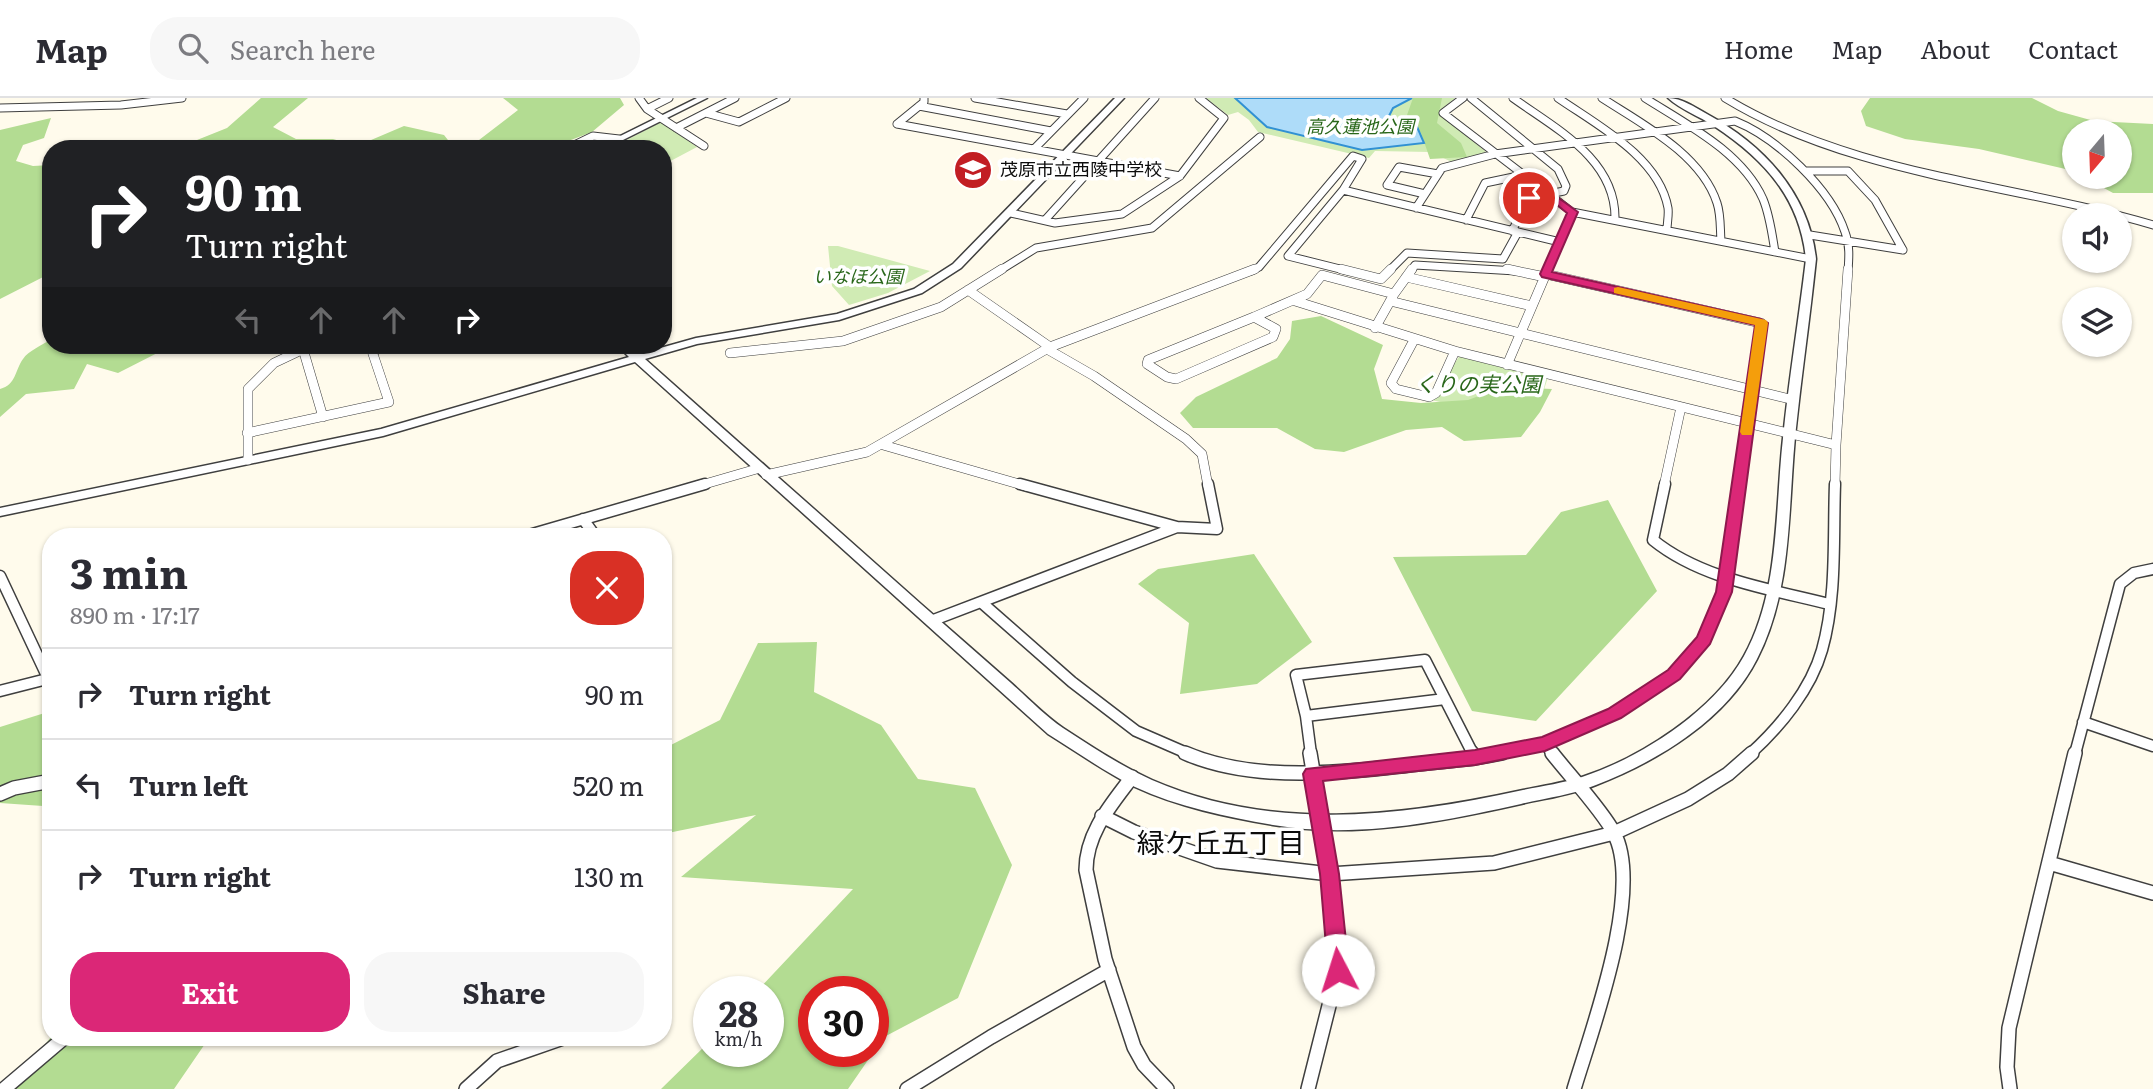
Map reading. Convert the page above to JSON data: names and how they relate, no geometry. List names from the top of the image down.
{
  "districts": ["緑ケ丘五丁目"],
  "parks": ["高久蓮池公園", "いなほ公園", "くりの実公園"],
  "places": {
    "school or university": ["茂原市立西陵中学校"]
  },
  "north": "bottom",
  "page": {
    "header": "Map",
    "search": "Search here",
    "nav": [
      "Home",
      "Map",
      "About",
      "Contact"
    ],
    "turn": ["90 m", "Turn right"],
    "heading": ["3 min", "890 m · 17:17"],
    "list": [
      {
        "name": "Turn right",
        "value": "90 m"
      },
      {
        "name": "Turn left",
        "value": "520 m"
      },
      {
        "name": "Turn right",
        "value": "130 m"
      }
    ],
    "buttons": ["Exit", "Share"],
    "speed": "28 km/h",
    "limit": "30"
  }
}
